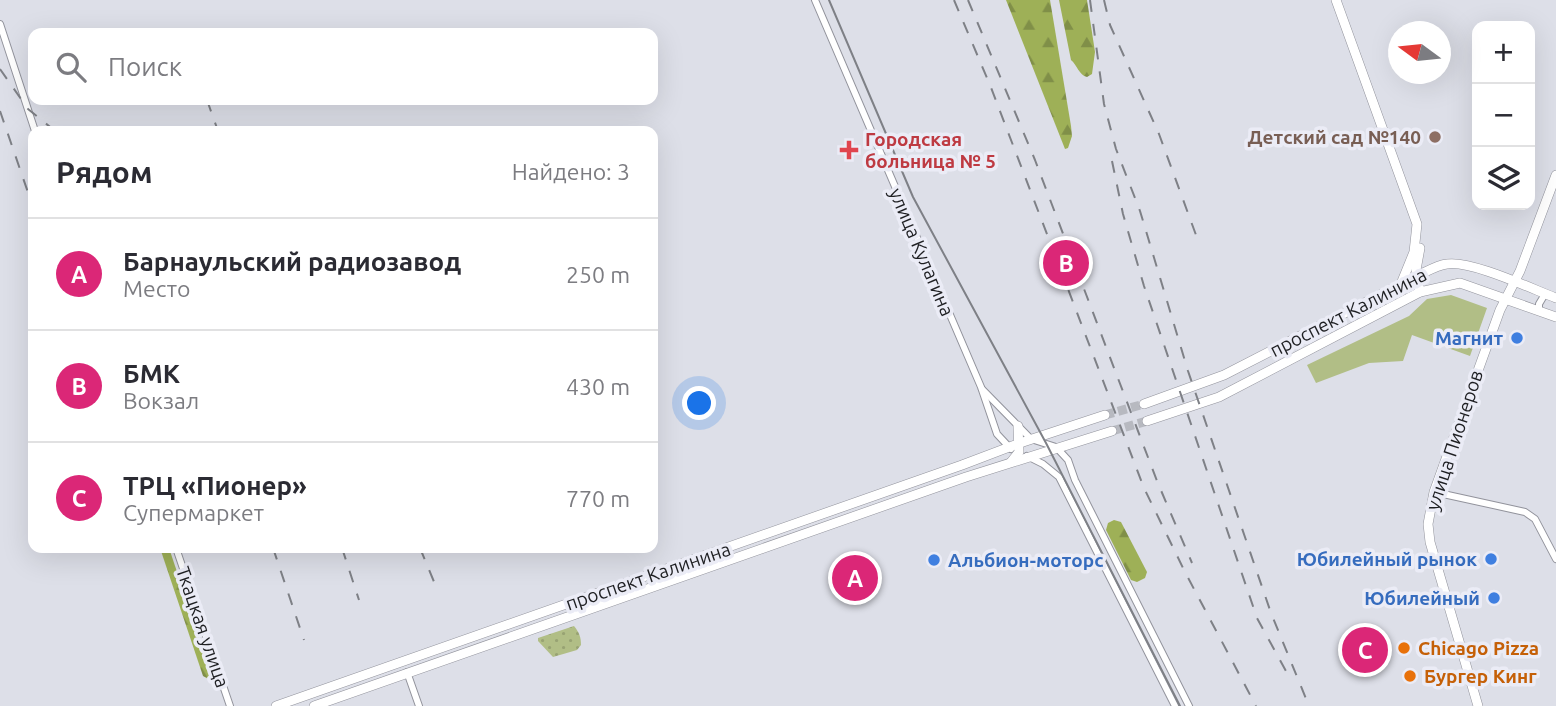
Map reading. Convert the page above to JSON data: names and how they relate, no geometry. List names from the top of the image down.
{
  "streets": {
    "main road": ["проспект Калинина", "улица Пионеров"],
    "street": ["улица Кулагина", "Ткацкая улица"]
  },
  "crossings": [
    ["улица Кулагина", "проспект Калинина"],
    ["проспект Калинина", "улица Пионеров"]
  ],
  "places": {
    "other": [
      "Детский сад №140",
      "Магнит",
      "Юбилейный рынок",
      "Альбион-моторс",
      "Юбилейный",
      "Chicago Pizza",
      "Бургер Кинг"
    ],
    "health": ["Городская больница № 5"]
  },
  "north": "left",
  "page": {
    "map_buttons": ["+", "−"],
    "search": "Поиск",
    "heading": ["Рядом", "Найдено: 3"],
    "list": [
      {
        "mark": "A",
        "name": "Барнаульский радиозавод",
        "note": "Место",
        "value": "250 m"
      },
      {
        "mark": "B",
        "name": "БМК",
        "note": "Вокзал",
        "value": "430 m"
      },
      {
        "mark": "C",
        "name": "ТРЦ «Пионер»",
        "note": "Супермаркет",
        "value": "770 m"
      }
    ],
    "pins": ["B", "A", "C"]
  }
}
